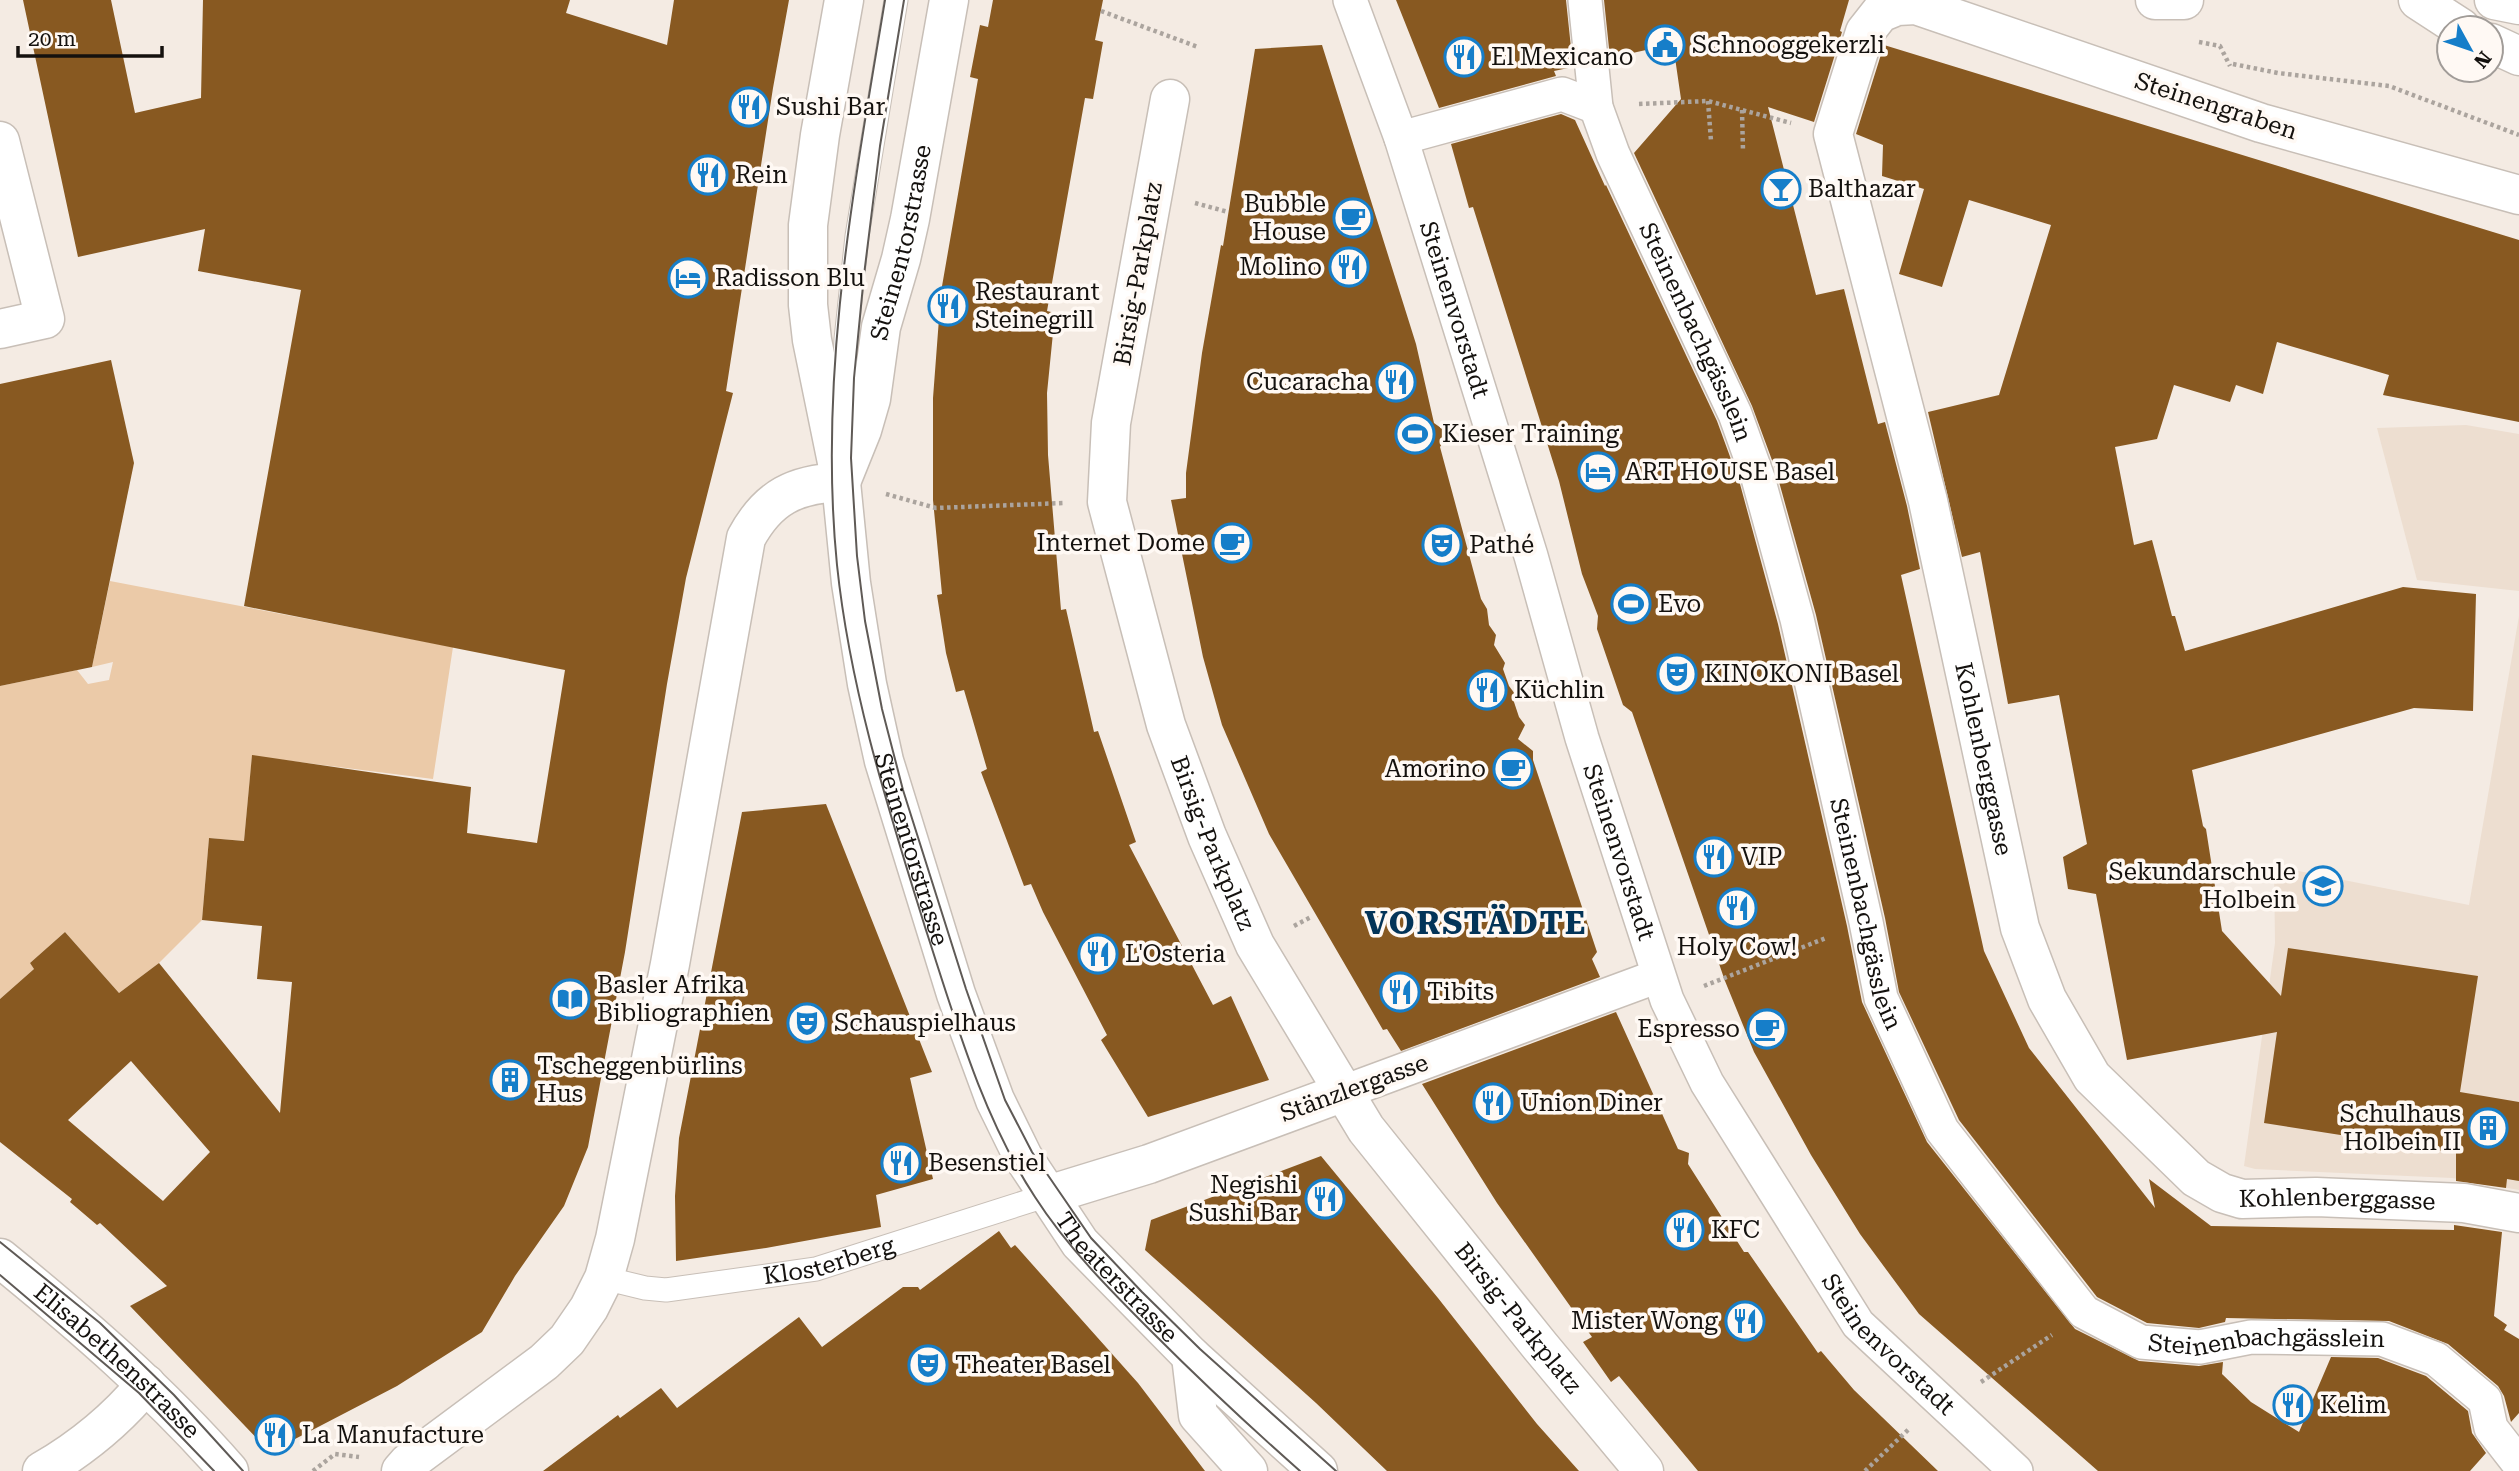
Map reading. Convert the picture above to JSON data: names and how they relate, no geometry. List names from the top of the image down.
{
  "streets": {
    "street": [
      "Steinengraben",
      "Steinentorstrasse",
      "Birsig-Parkplatz",
      "Steinenvorstadt",
      "Steinenbachgässlein",
      "Kohlenberggasse",
      "Stänzlergasse",
      "Theaterstrasse",
      "Elisabethenstrasse"
    ],
    "lane": ["Klosterberg"]
  },
  "crossings": [
    ["Steinengraben", "Kohlenberggasse"],
    ["Steinentorstrasse", "Stänzlergasse"],
    ["Steinentorstrasse", "Klosterberg"],
    ["Steinentorstrasse", "Theaterstrasse"],
    ["Birsig-Parkplatz", "Stänzlergasse"],
    ["Steinenvorstadt", "Stänzlergasse"],
    ["Stänzlergasse", "Klosterberg"],
    ["Stänzlergasse", "Theaterstrasse"],
    ["Klosterberg", "Theaterstrasse"]
  ],
  "districts": ["VORSTÄDTE"],
  "places": {
    "public building": ["Schnooggekerzli"],
    "restaurant": [
      "El Mexicano",
      "Sushi Bar",
      "Rein",
      "Molino",
      "Restaurant Steinegrill",
      "Cucaracha",
      "Küchlin",
      "VIP",
      "Holy Cow!",
      "L'Osteria",
      "Tibits",
      "Union Diner",
      "Besenstiel",
      "Negishi Sushi Bar",
      "KFC",
      "Mister Wong",
      "Kelim",
      "La Manufacture"
    ],
    "bar": ["Balthazar"],
    "cafe": [
      "Bubble House",
      "Internet Dome",
      "Amorino",
      "Espresso"
    ],
    "hotel": ["Radisson Blu", "ART HOUSE Basel"],
    "sports": ["Kieser Training", "Evo"],
    "theatre": [
      "Pathé",
      "KINOKONI Basel",
      "Schauspielhaus",
      "Theater Basel"
    ],
    "school or university": ["Sekundarschule Holbein"],
    "library": ["Basler Afrika Bibliographien"],
    "building": ["Tscheggenbürlins Hus", "Schulhaus Holbein II"]
  },
  "scale_bar": "20 m",
  "north": "bottom right"
}
